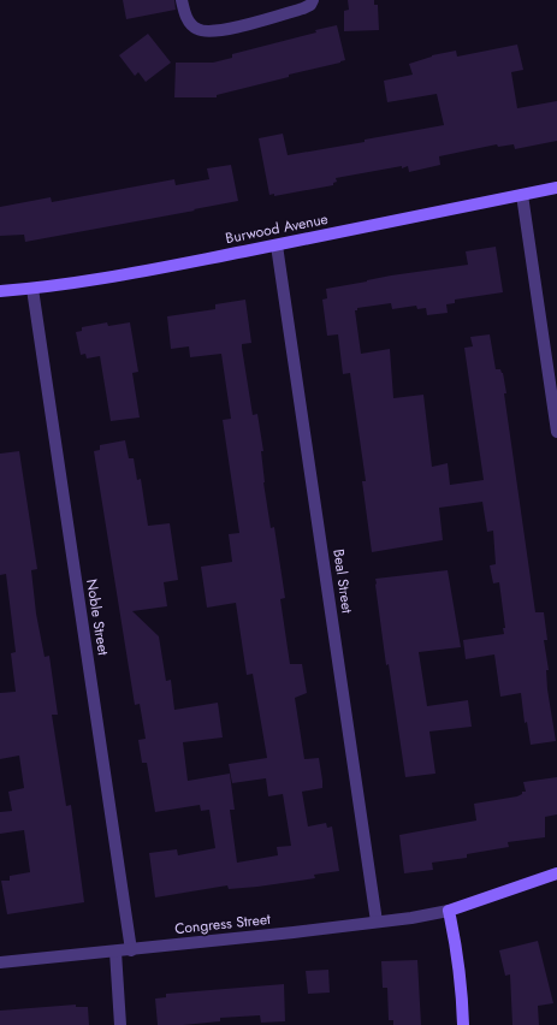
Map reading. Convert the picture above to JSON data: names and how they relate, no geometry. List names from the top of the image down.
{
  "streets": {
    "street": [
      "Burwood Avenue",
      "Beal Street",
      "Noble Street",
      "Congress Street"
    ]
  },
  "crossings": [
    ["Burwood Avenue", "Beal Street"],
    ["Burwood Avenue", "Noble Street"],
    ["Beal Street", "Congress Street"],
    ["Noble Street", "Congress Street"]
  ]
}
